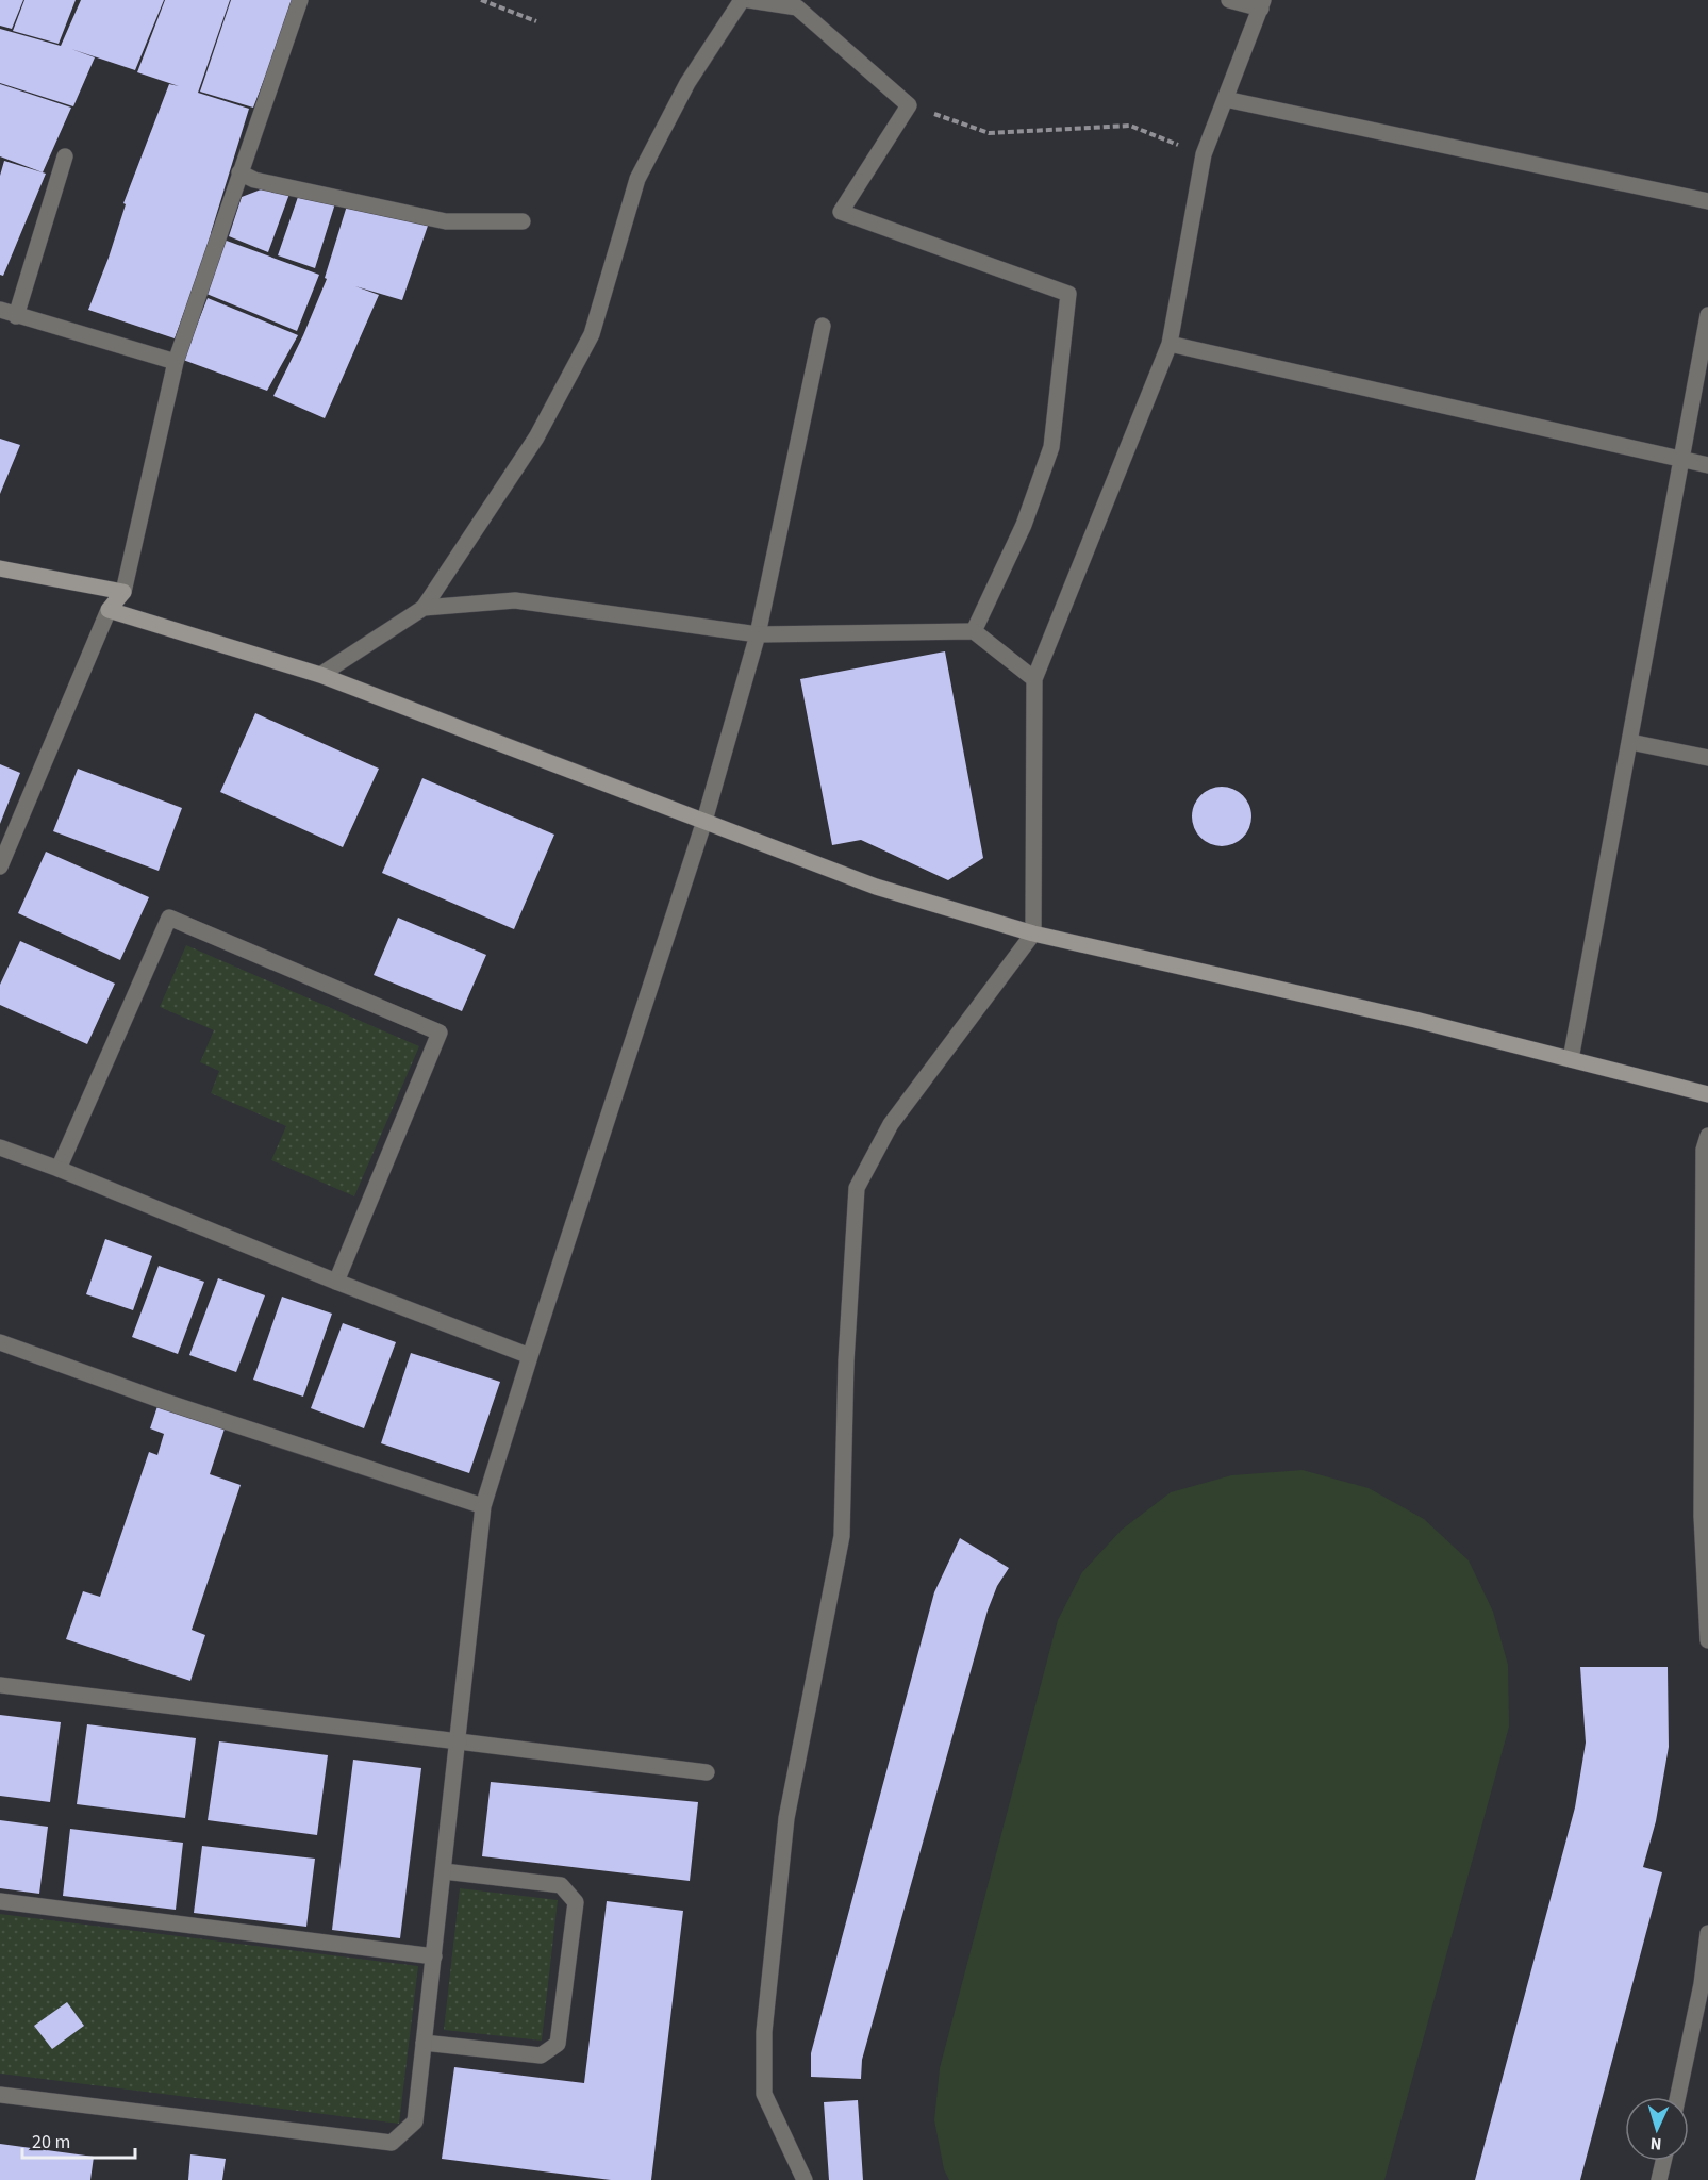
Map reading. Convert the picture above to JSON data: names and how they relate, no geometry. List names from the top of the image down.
{
  "scale_bar": "20 m",
  "north": "bottom"
}
